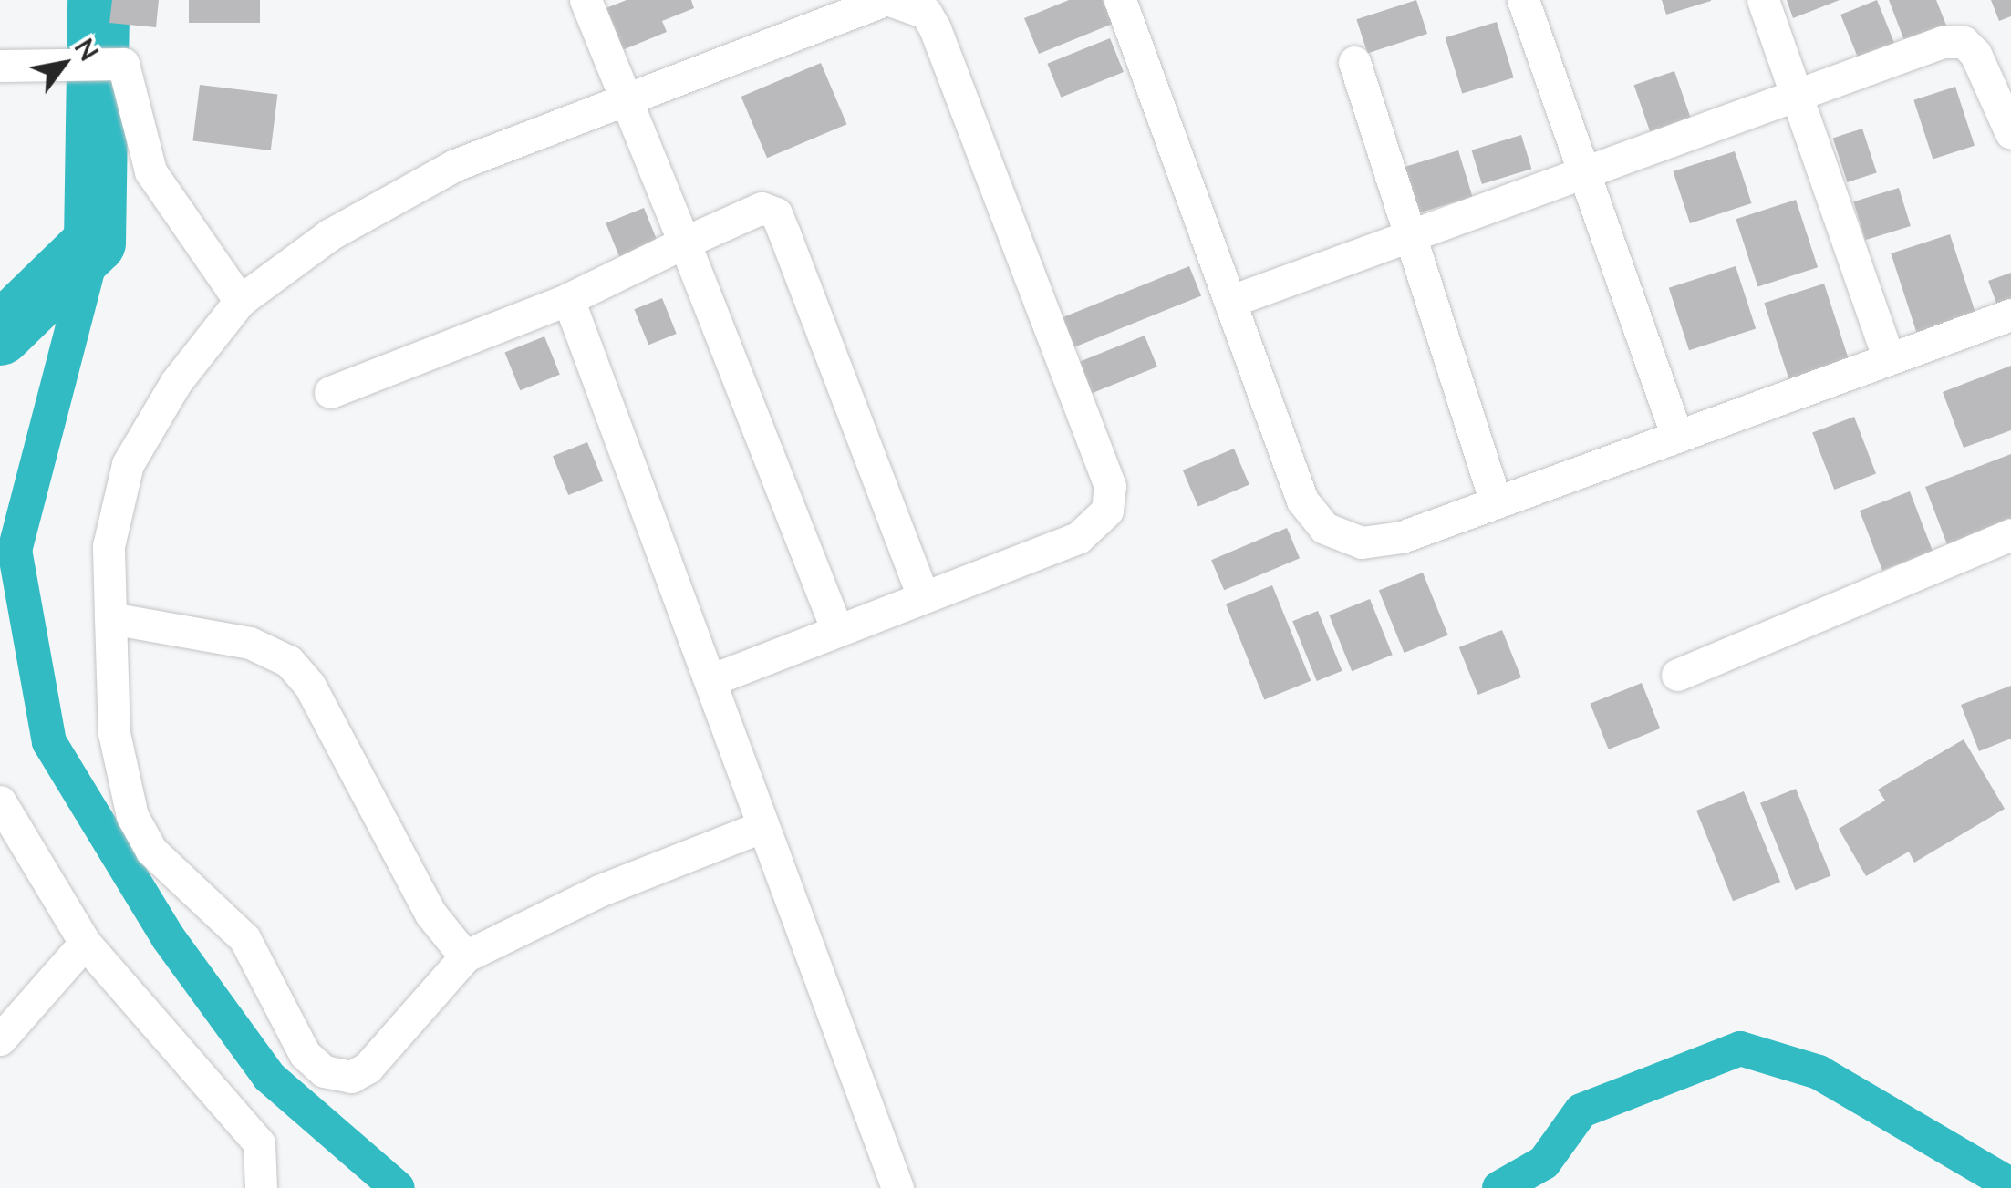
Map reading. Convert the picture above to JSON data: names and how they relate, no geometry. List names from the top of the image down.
{
  "north": "top right"
}
